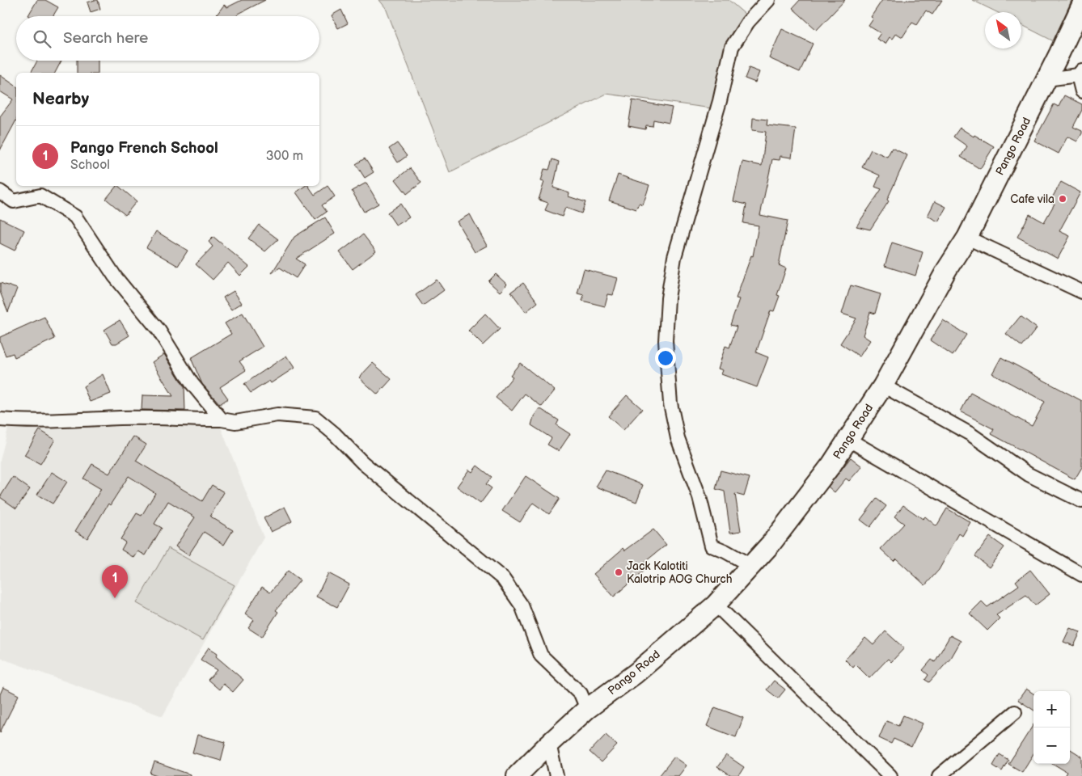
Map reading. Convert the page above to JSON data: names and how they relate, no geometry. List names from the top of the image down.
{
  "streets": {
    "street": ["Pango Road"]
  },
  "places": ["Cafe vila", "Jack Kalotiti Kalotrip AOG Church"],
  "north": "top left",
  "page": {
    "search": "Search here",
    "heading": "Nearby",
    "list": [
      {
        "mark": "1",
        "name": "Pango French School",
        "note": "School",
        "value": "300 m"
      }
    ],
    "pins": "1",
    "map_buttons": ["+", "−"]
  }
}
